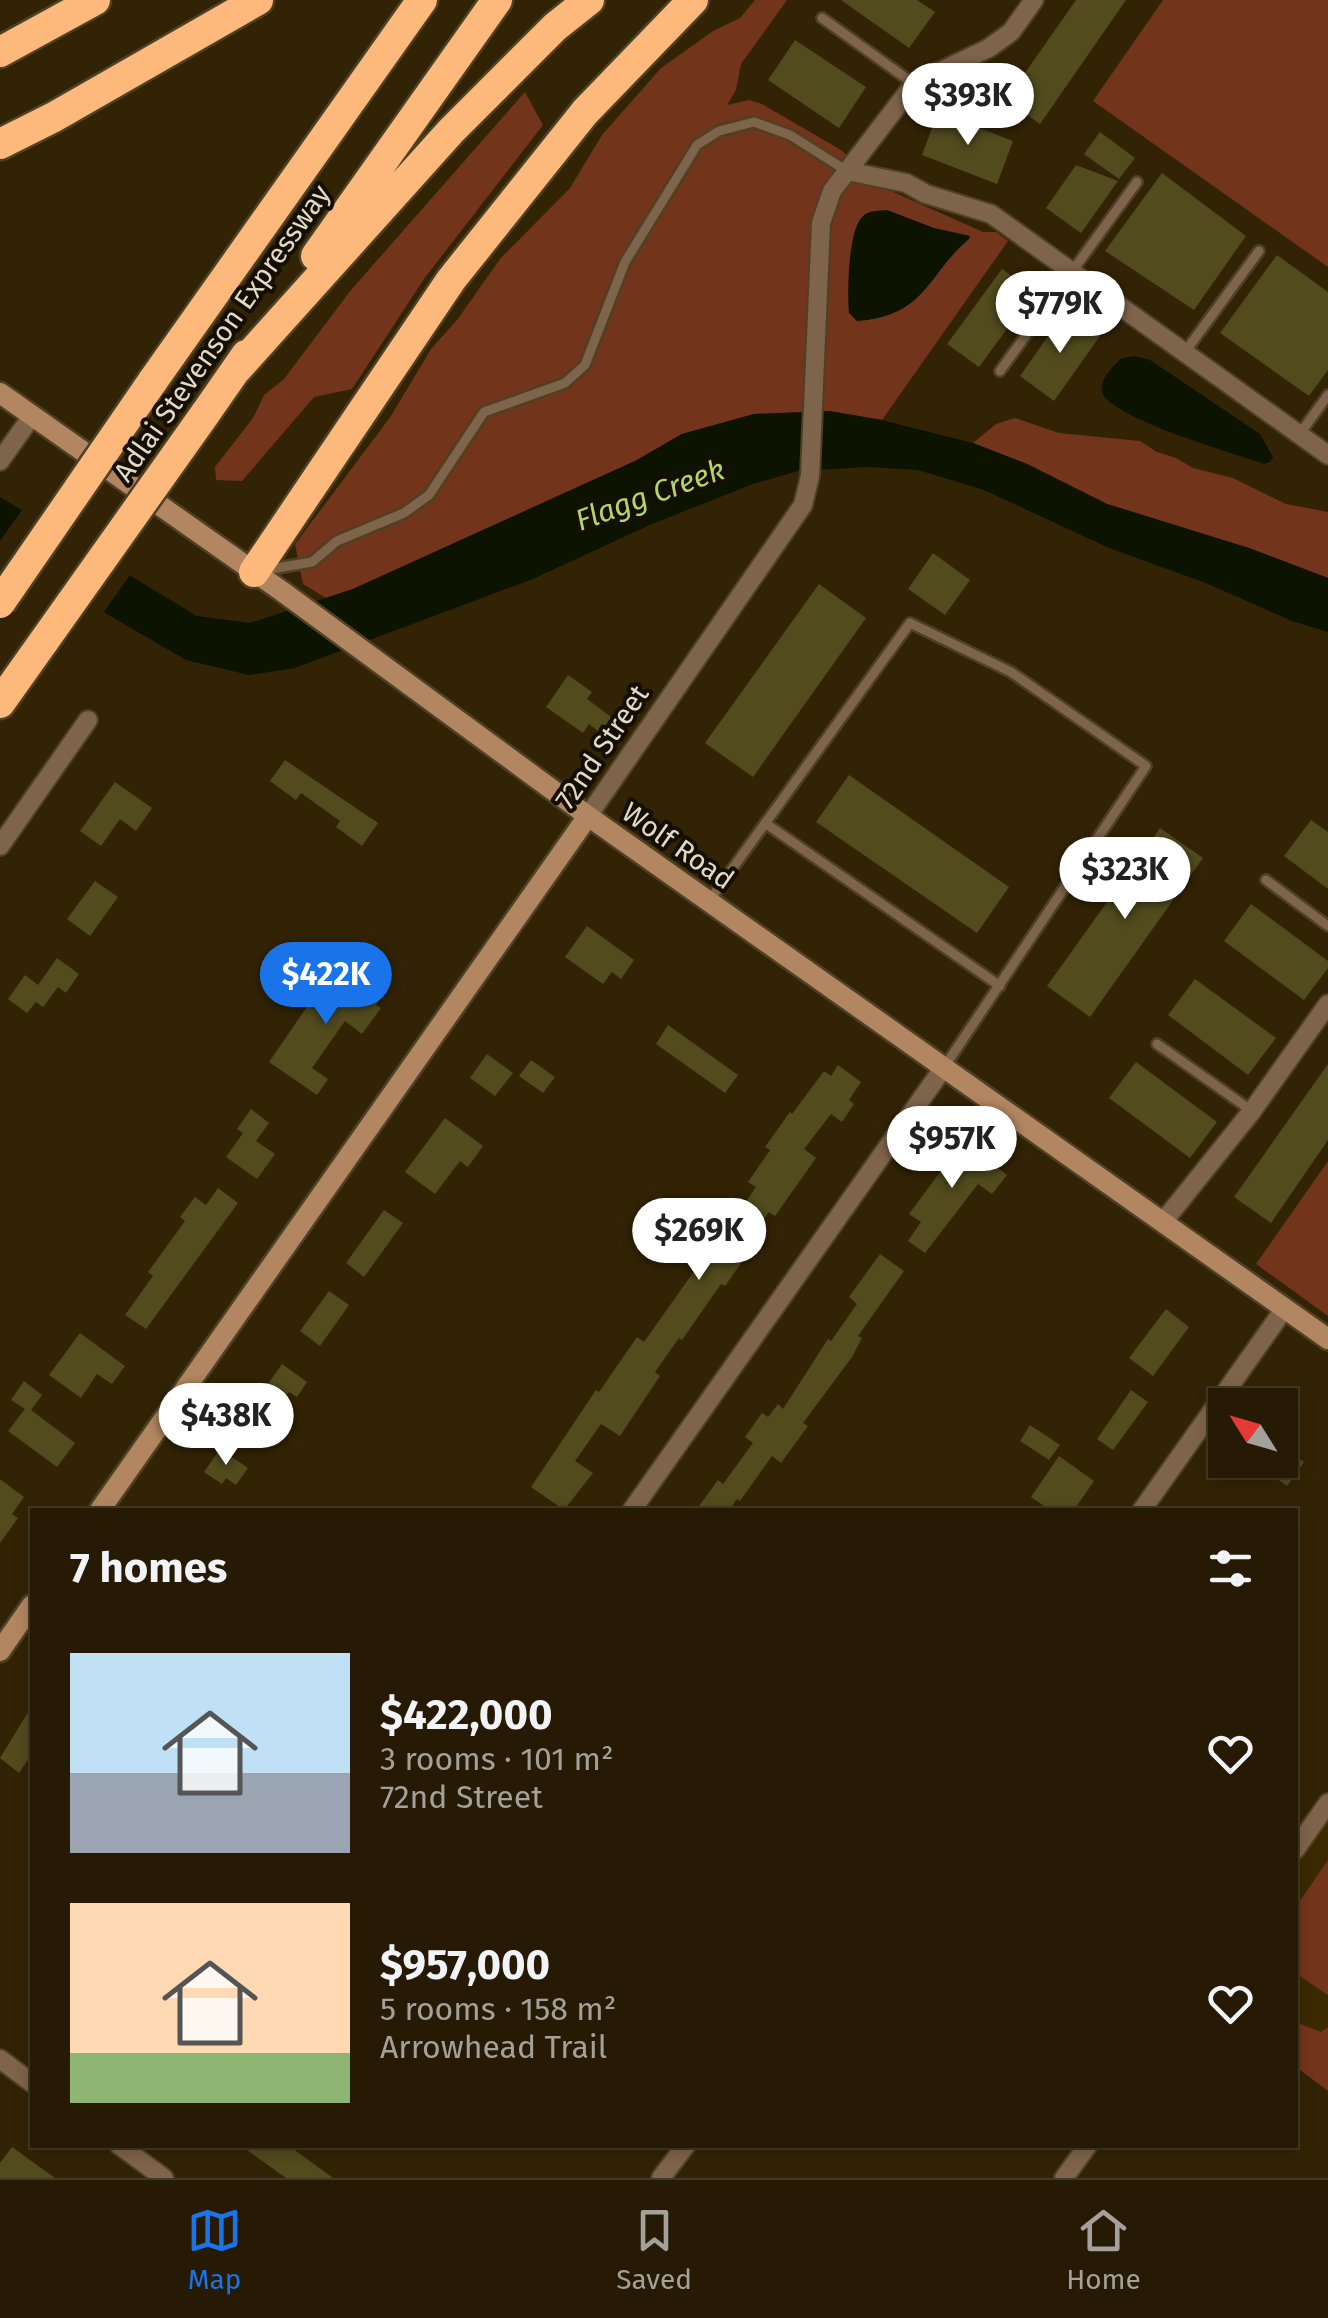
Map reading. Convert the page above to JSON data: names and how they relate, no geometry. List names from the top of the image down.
{
  "streets": {
    "highway": ["Adlai Stevenson Expressway"],
    "street": ["72nd Street", "Wolf Road"]
  },
  "crossings": [
    ["72nd Street", "Wolf Road"]
  ],
  "water": ["Flagg Creek"],
  "north": "top left",
  "page": {
    "price": [
      "$393K",
      "$779K",
      "$323K",
      "$422K",
      "$957K",
      "$269K",
      "$438K"
    ],
    "heading": "7 homes",
    "list": [
      {
        "name": "$422,000",
        "note": "3 rooms · 101 m² · 72nd Street"
      },
      {
        "name": "$957,000",
        "note": "5 rooms · 158 m² · Arrowhead Trail"
      }
    ],
    "tabs": ["Map", "Saved", "Home"]
  }
}
